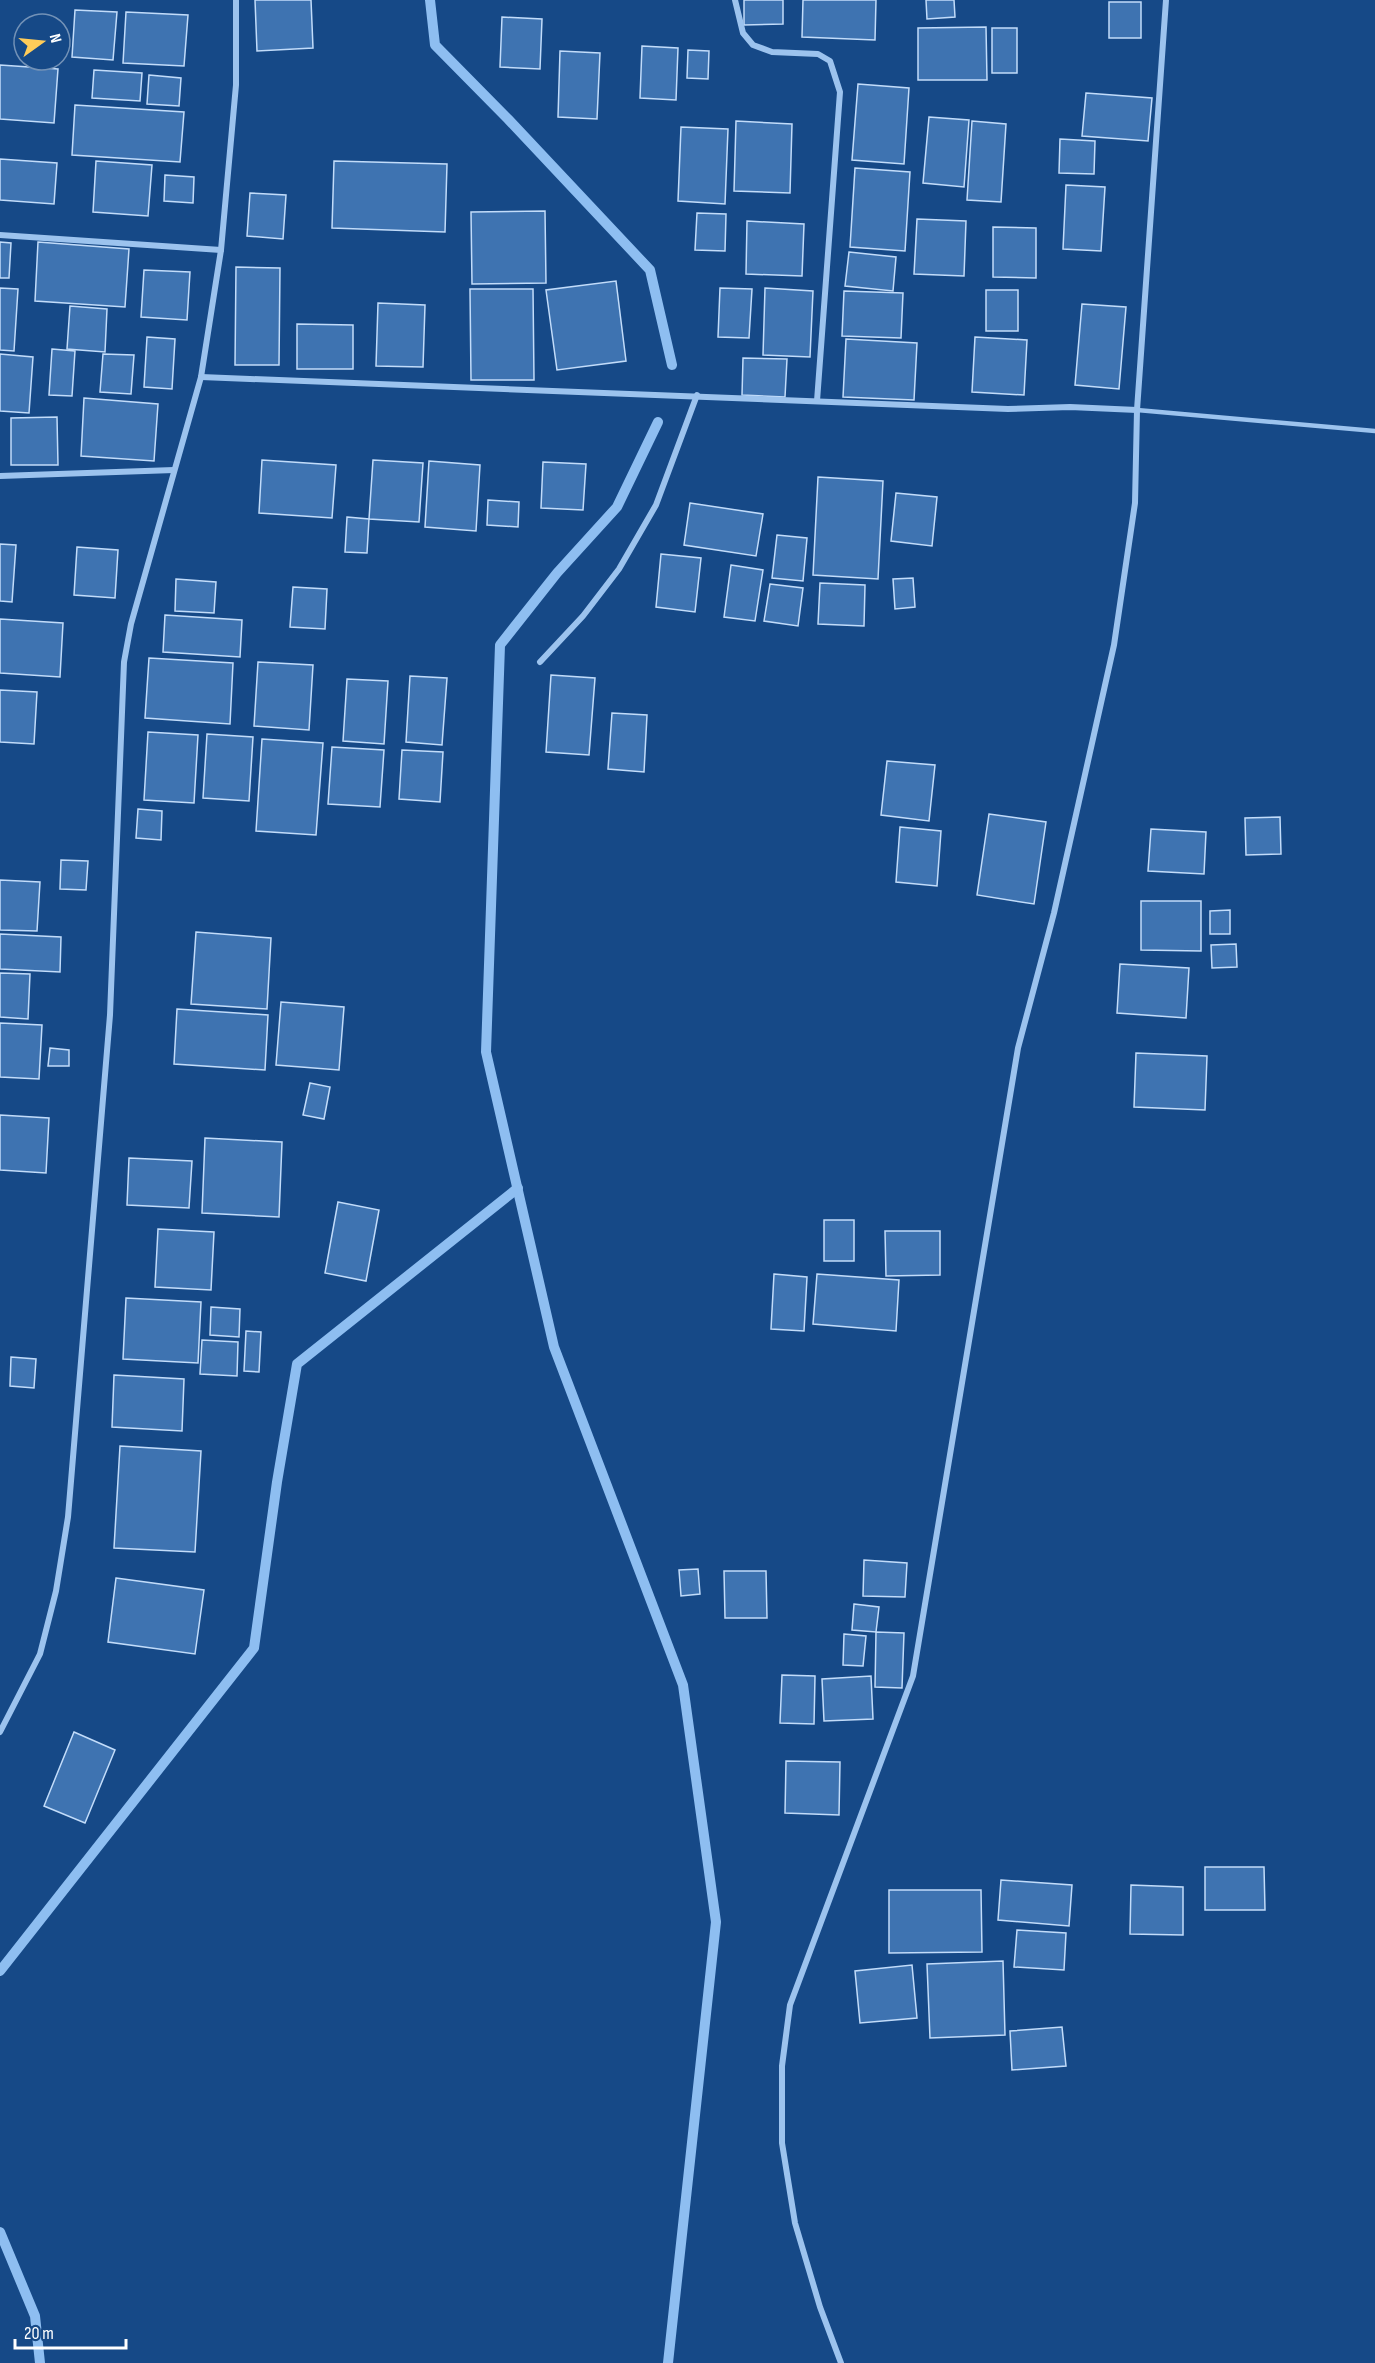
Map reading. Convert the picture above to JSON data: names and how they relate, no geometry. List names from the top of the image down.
{
  "scale_bar": "20 m",
  "north": "right"
}
